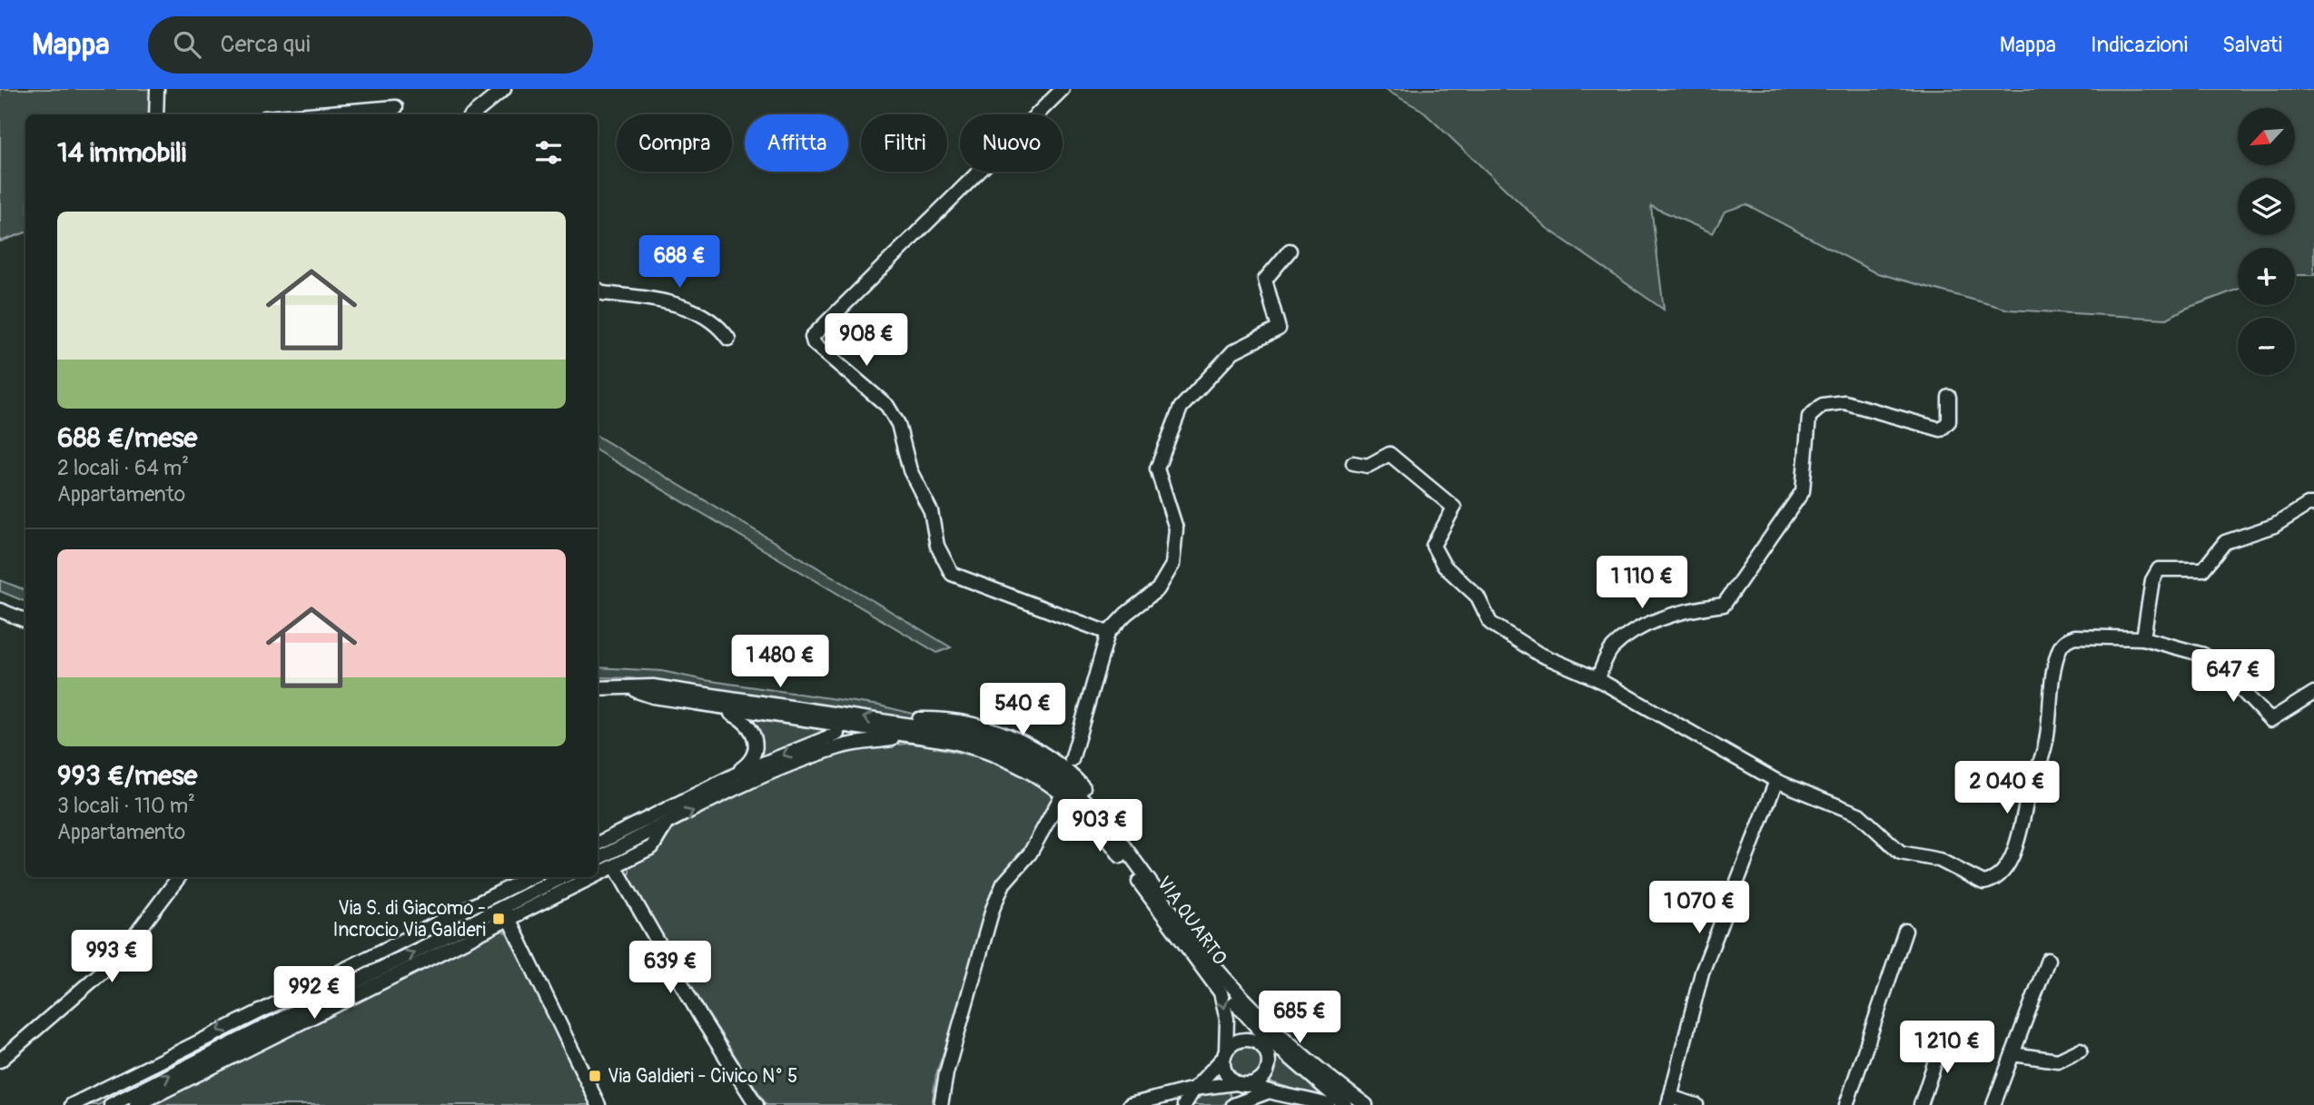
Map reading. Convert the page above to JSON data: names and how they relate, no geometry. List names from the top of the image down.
{
  "streets": {
    "street": ["VIA QUARTO"]
  },
  "places": {
    "transit": ["Via S. di Giacomo - Incrocio Via Galderi", "Via Galdieri - Civico N° 5"]
  },
  "north": "bottom left",
  "page": {
    "header": "Mappa",
    "search": "Cerca qui",
    "nav": ["Mappa", "Indicazioni", "Salvati"],
    "map_buttons": ["+", "−"],
    "chip": [
      "Compra",
      "Affitta",
      "Filtri",
      "Nuovo"
    ],
    "heading": "14 immobili",
    "list": [
      {
        "name": "688 €/mese",
        "note": "2 locali · 64 m² · Appartamento"
      },
      {
        "name": "993 €/mese",
        "note": "3 locali · 110 m² · Appartamento"
      }
    ],
    "price": [
      "688 €",
      "908 €",
      "1 110 €",
      "1 480 €",
      "647 €",
      "540 €",
      "2 040 €",
      "903 €",
      "1 070 €",
      "993 €",
      "639 €",
      "992 €",
      "685 €",
      "1 210 €"
    ]
  }
}
